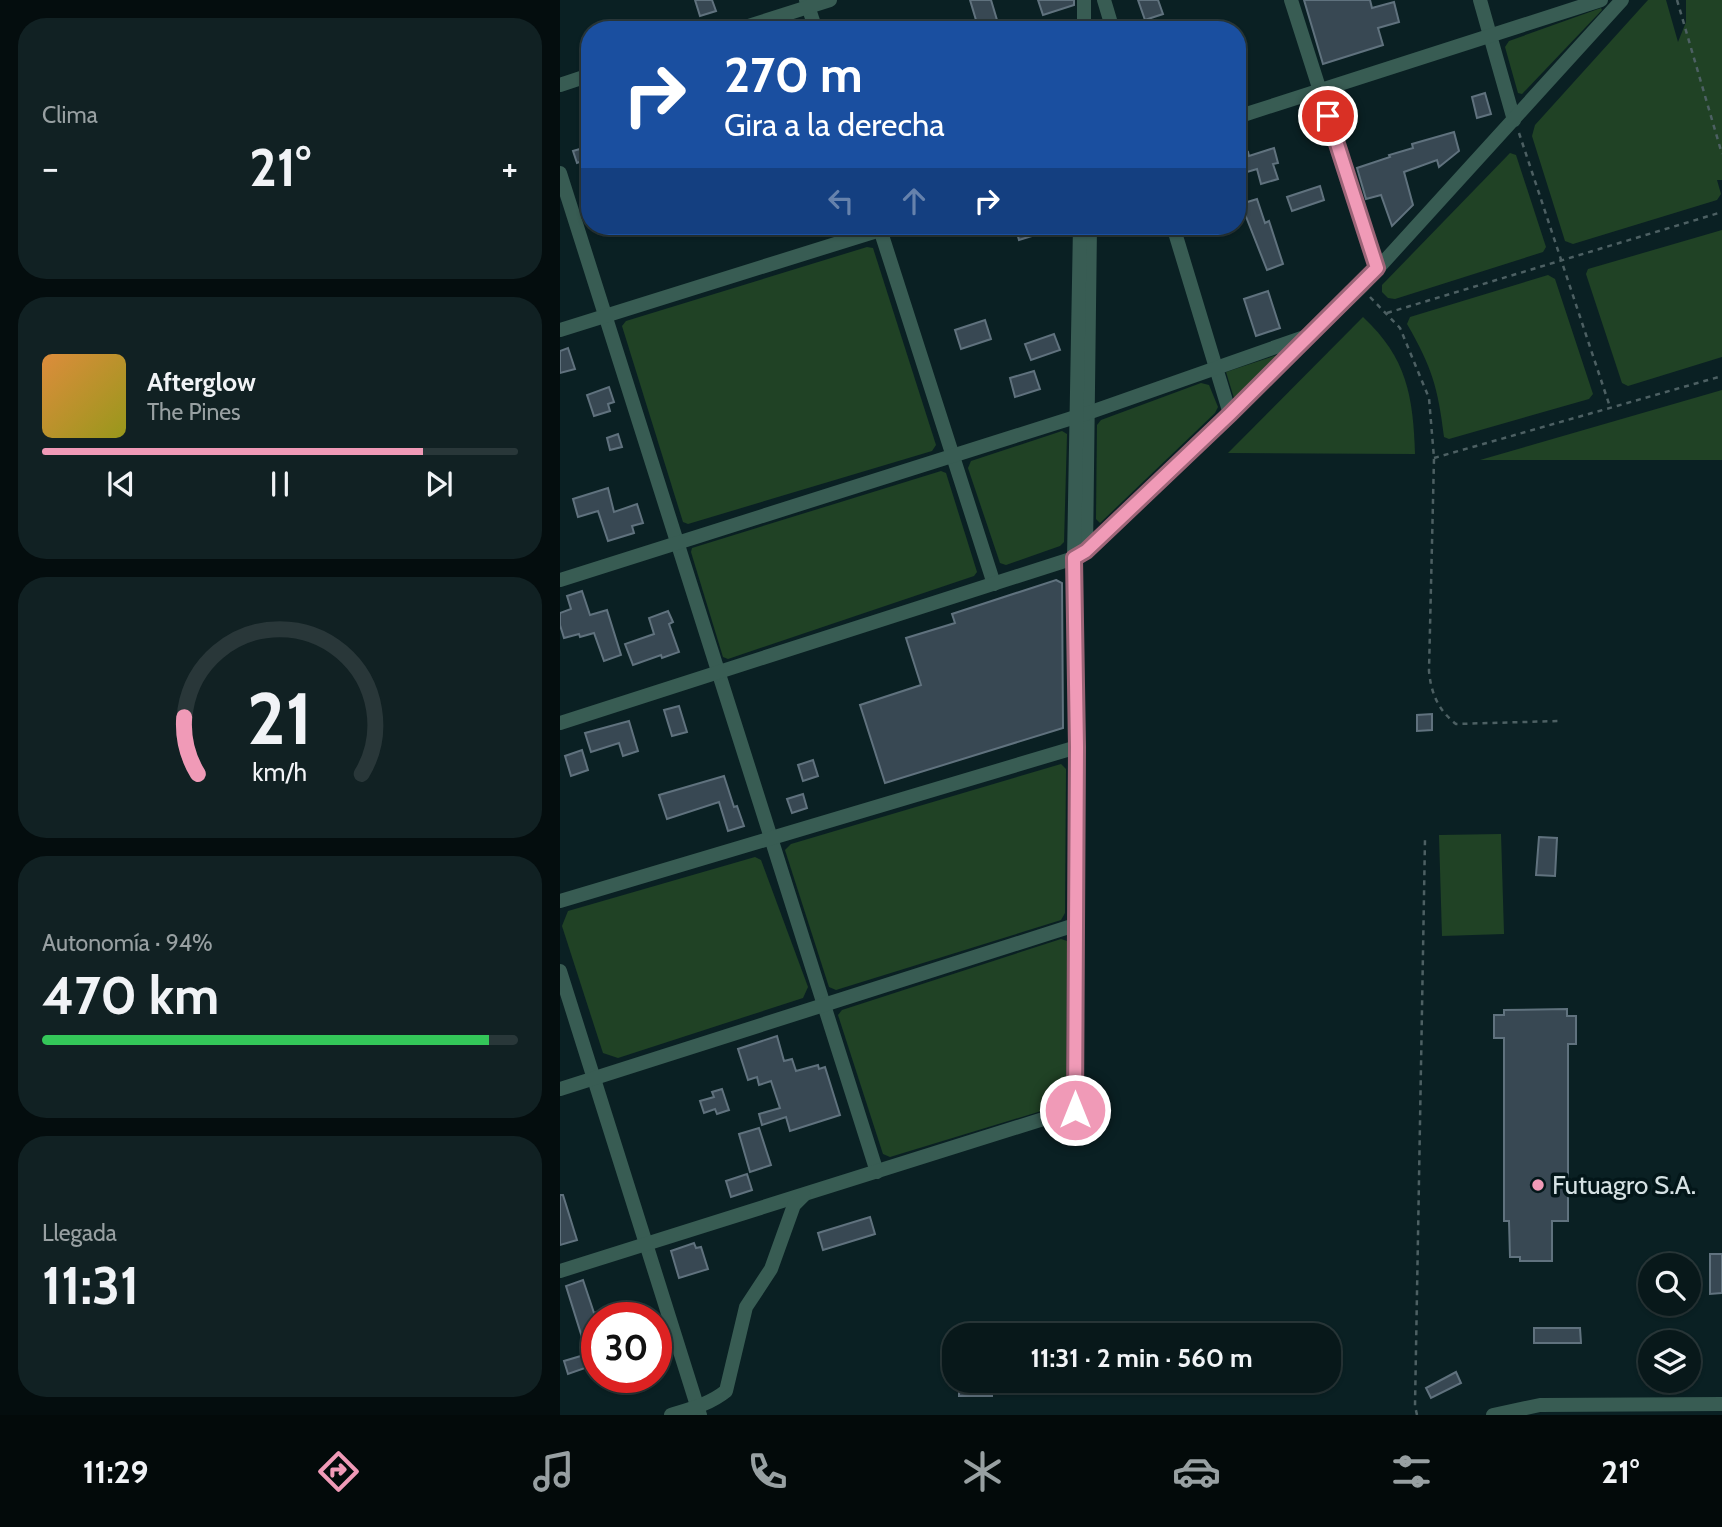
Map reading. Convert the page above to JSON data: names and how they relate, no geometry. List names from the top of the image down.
{
  "places": ["Futuagro S.A."],
  "page": {
    "tile": [
      "Clima",
      ["Autonomía · 94%", "470 km"],
      ["Llegada", "11:31"]
    ],
    "turn": ["270 m", "Gira a la derecha"],
    "heat": ["−", "21°", "+"],
    "song": ["Afterglow", "The Pines"],
    "limit": "30",
    "trip": "11:31 · 2 min · 560 m",
    "tabs": ["11:29", "21°"],
    "gauge": ["21", "km/h"]
  }
}
